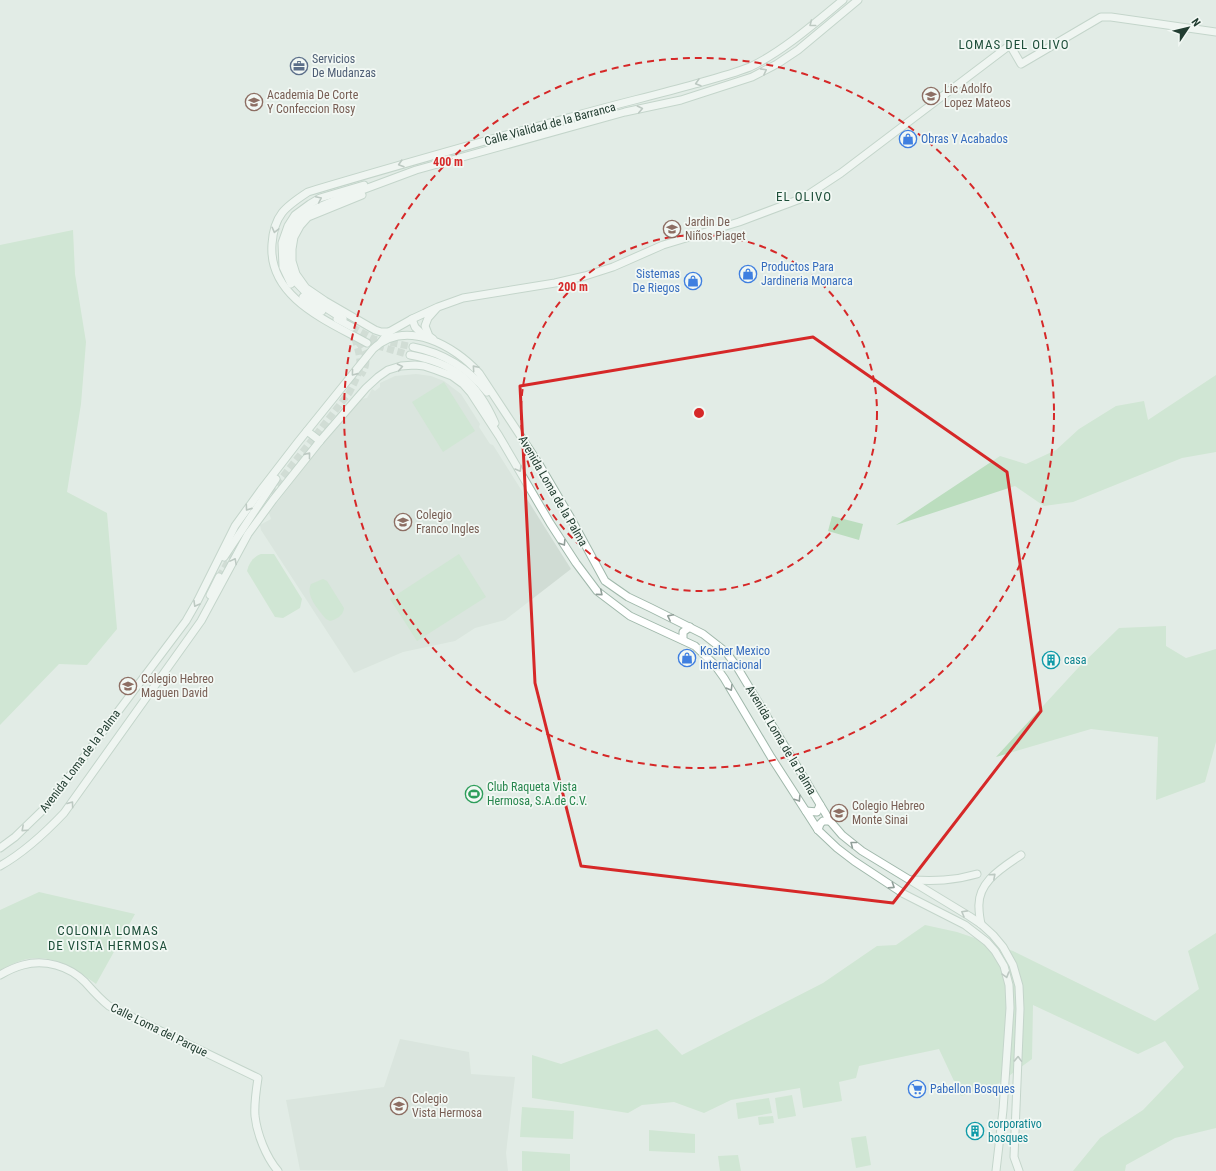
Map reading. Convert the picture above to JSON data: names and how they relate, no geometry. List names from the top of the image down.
{
  "streets": {
    "main road": ["Calle Vialidad de la Barranca", "Avenida Loma de la Palma", "Calle Loma del Parque"]
  },
  "districts": ["LOMAS DEL OLIVO", "EL OLIVO", "COLONIA LOMAS DE VISTA HERMOSA"],
  "places": {
    "office": ["Servicios De Mudanzas"],
    "school or university": [
      "Lic Adolfo Lopez Mateos",
      "Academia De Corte Y Confeccion Rosy",
      "Jardin De Niños Piaget",
      "Colegio Franco Ingles",
      "Colegio Hebreo Maguen David",
      "Colegio Hebreo Monte Sinai",
      "Colegio Vista Hermosa"
    ],
    "shop": [
      "Obras Y Acabados",
      "Productos Para Jardineria Monarca",
      "Sistemas De Riegos",
      "Kosher Mexico Internacional"
    ],
    "building": ["casa", "corporativo bosques"],
    "sports": ["Club Raqueta Vista Hermosa, S.A.de C.V."],
    "supermarket": ["Pabellon Bosques"]
  },
  "north": "top right",
  "rings": ["400 m", "200 m"]
}
